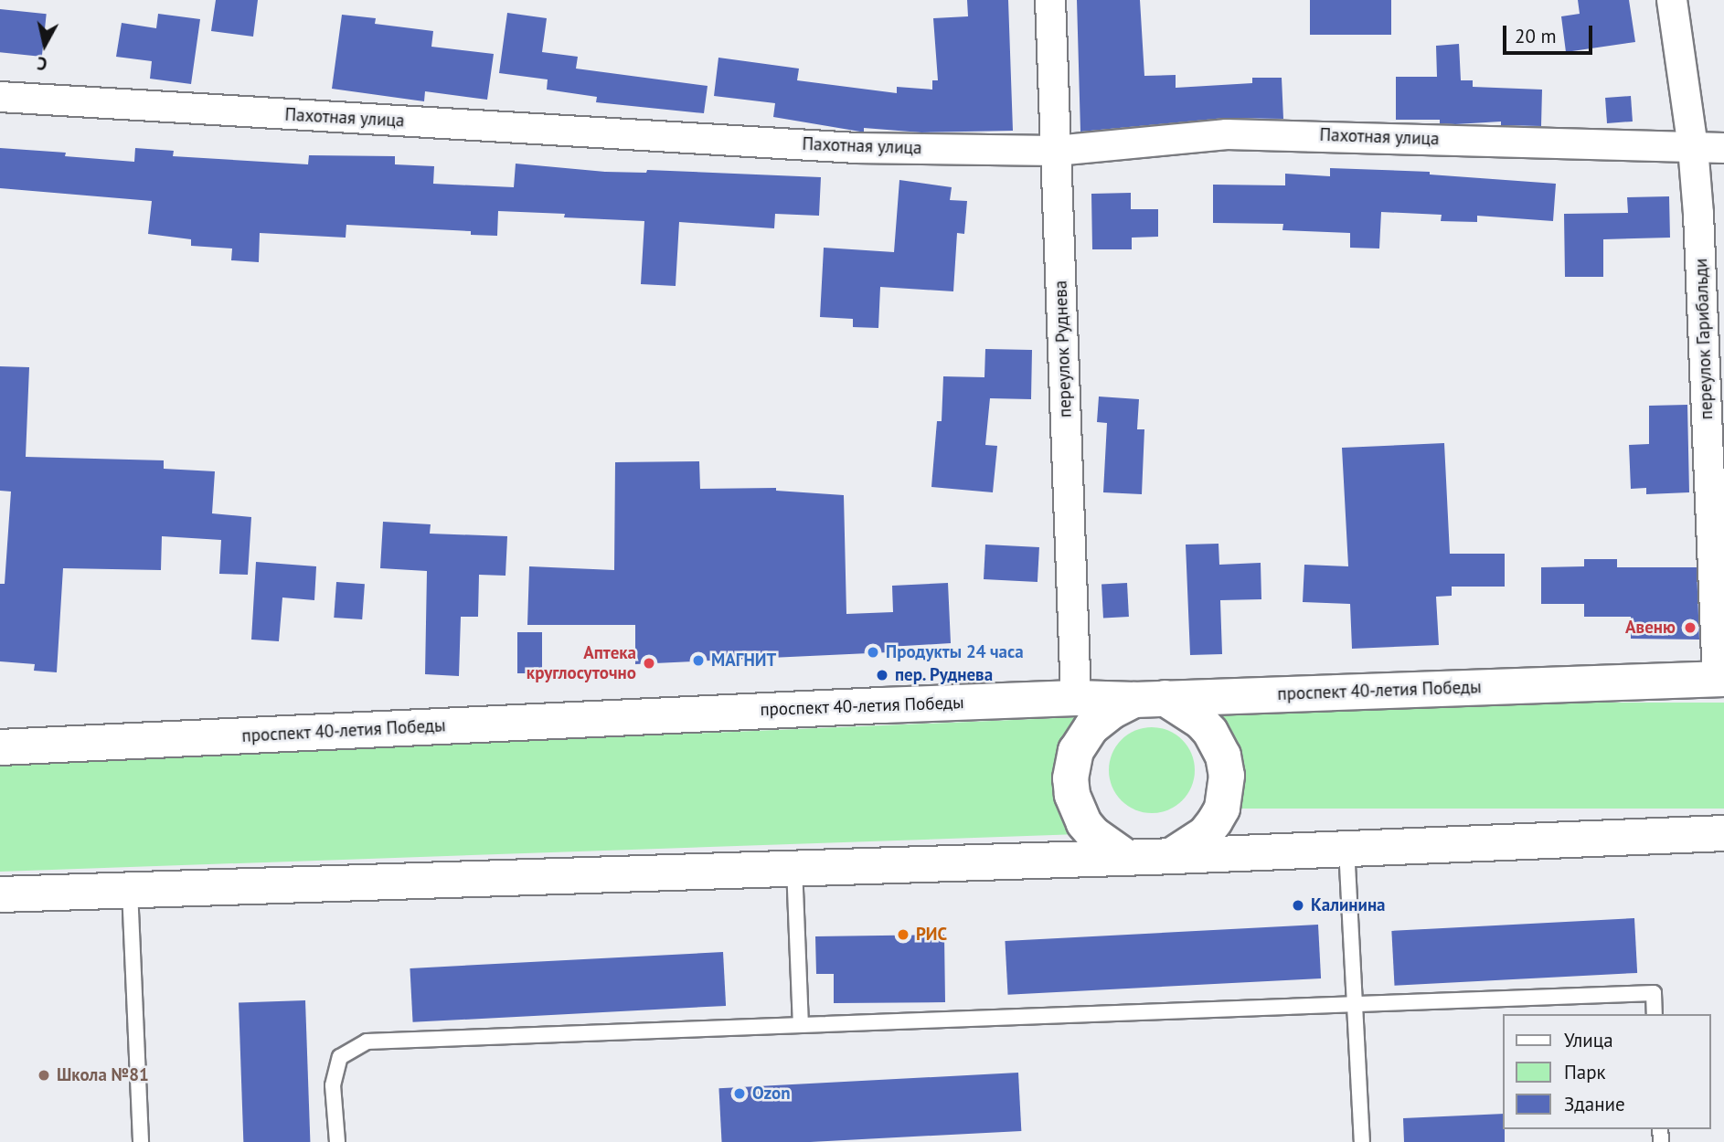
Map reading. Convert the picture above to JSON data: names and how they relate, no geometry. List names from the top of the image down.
{
  "streets": {
    "main road": ["проспект 40-летия Победы"],
    "street": ["Пахотная улица", "переулок Гарибальди", "переулок Руднева"]
  },
  "crossings": [
    ["Пахотная улица", "переулок Гарибальди"],
    ["Пахотная улица", "переулок Руднева"],
    ["переулок Гарибальди", "проспект 40-летия Победы"],
    ["переулок Руднева", "проспект 40-летия Победы"]
  ],
  "places": [
    "Авеню",
    "Продукты 24 часа",
    "МАГНИТ",
    "Аптека круглосуточно",
    "пер. Руднева",
    "Калинина",
    "РИС",
    "Школа №81",
    "Ozon"
  ],
  "legend": ["Улица", "Парк", "Здание"],
  "scale_bar": "20 m",
  "north": "bottom"
}
